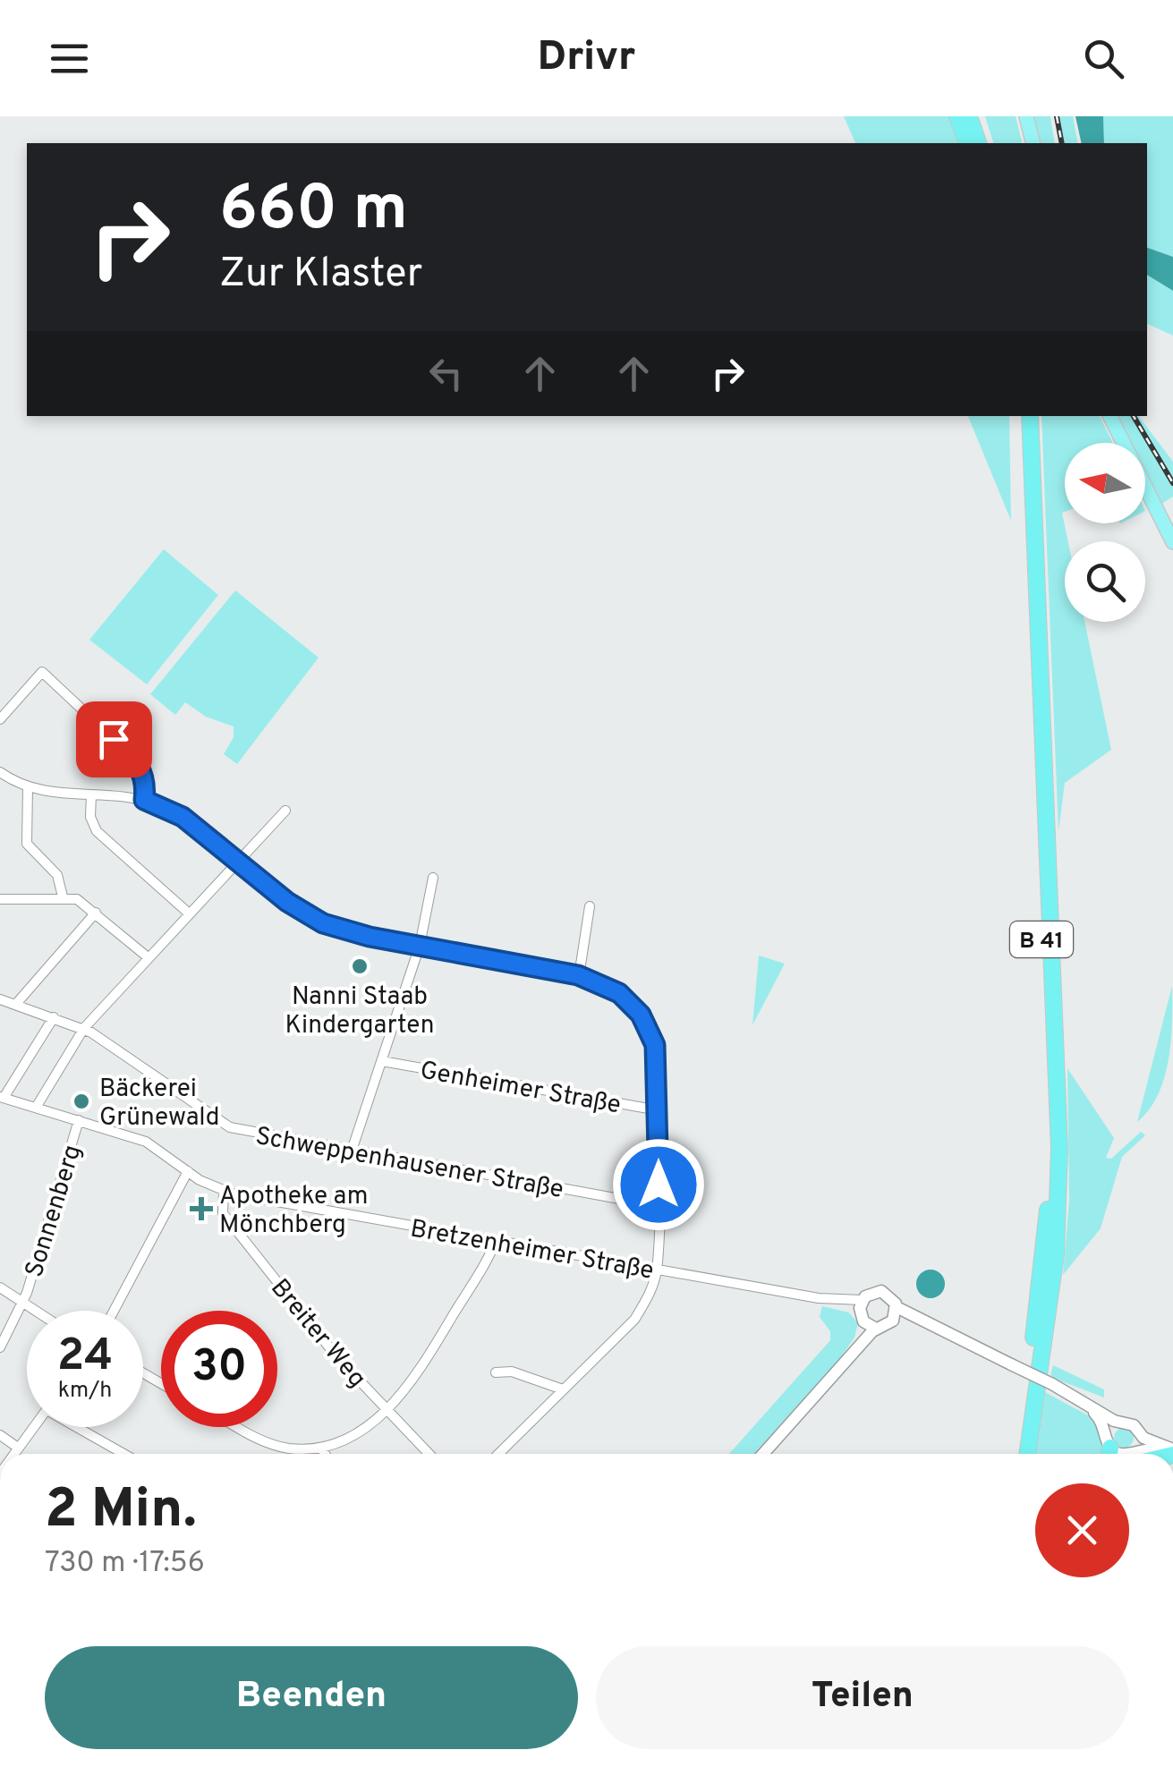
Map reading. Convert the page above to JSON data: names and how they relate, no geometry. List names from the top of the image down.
{
  "streets": {
    "highway": ["B 41"],
    "street": [
      "Genheimer Straße",
      "Schweppenhausener Straße",
      "Sonnenberg",
      "Bretzenheimer Straße",
      "Breiter Weg"
    ]
  },
  "crossings": [
    ["Sonnenberg", "Bretzenheimer Straße"],
    ["Bretzenheimer Straße", "Breiter Weg"]
  ],
  "places": {
    "other": ["Nanni Staab Kindergarten", "Bäckerei Grünewald"],
    "health": ["Apotheke am Mönchberg"]
  },
  "north": "left",
  "page": {
    "header": "Drivr",
    "turn": ["660 m", "Zur Klaster"],
    "speed": "24 km/h",
    "limit": "30",
    "heading": ["2 Min.", "730 m · 17:56"],
    "buttons": ["Beenden", "Teilen"]
  }
}
